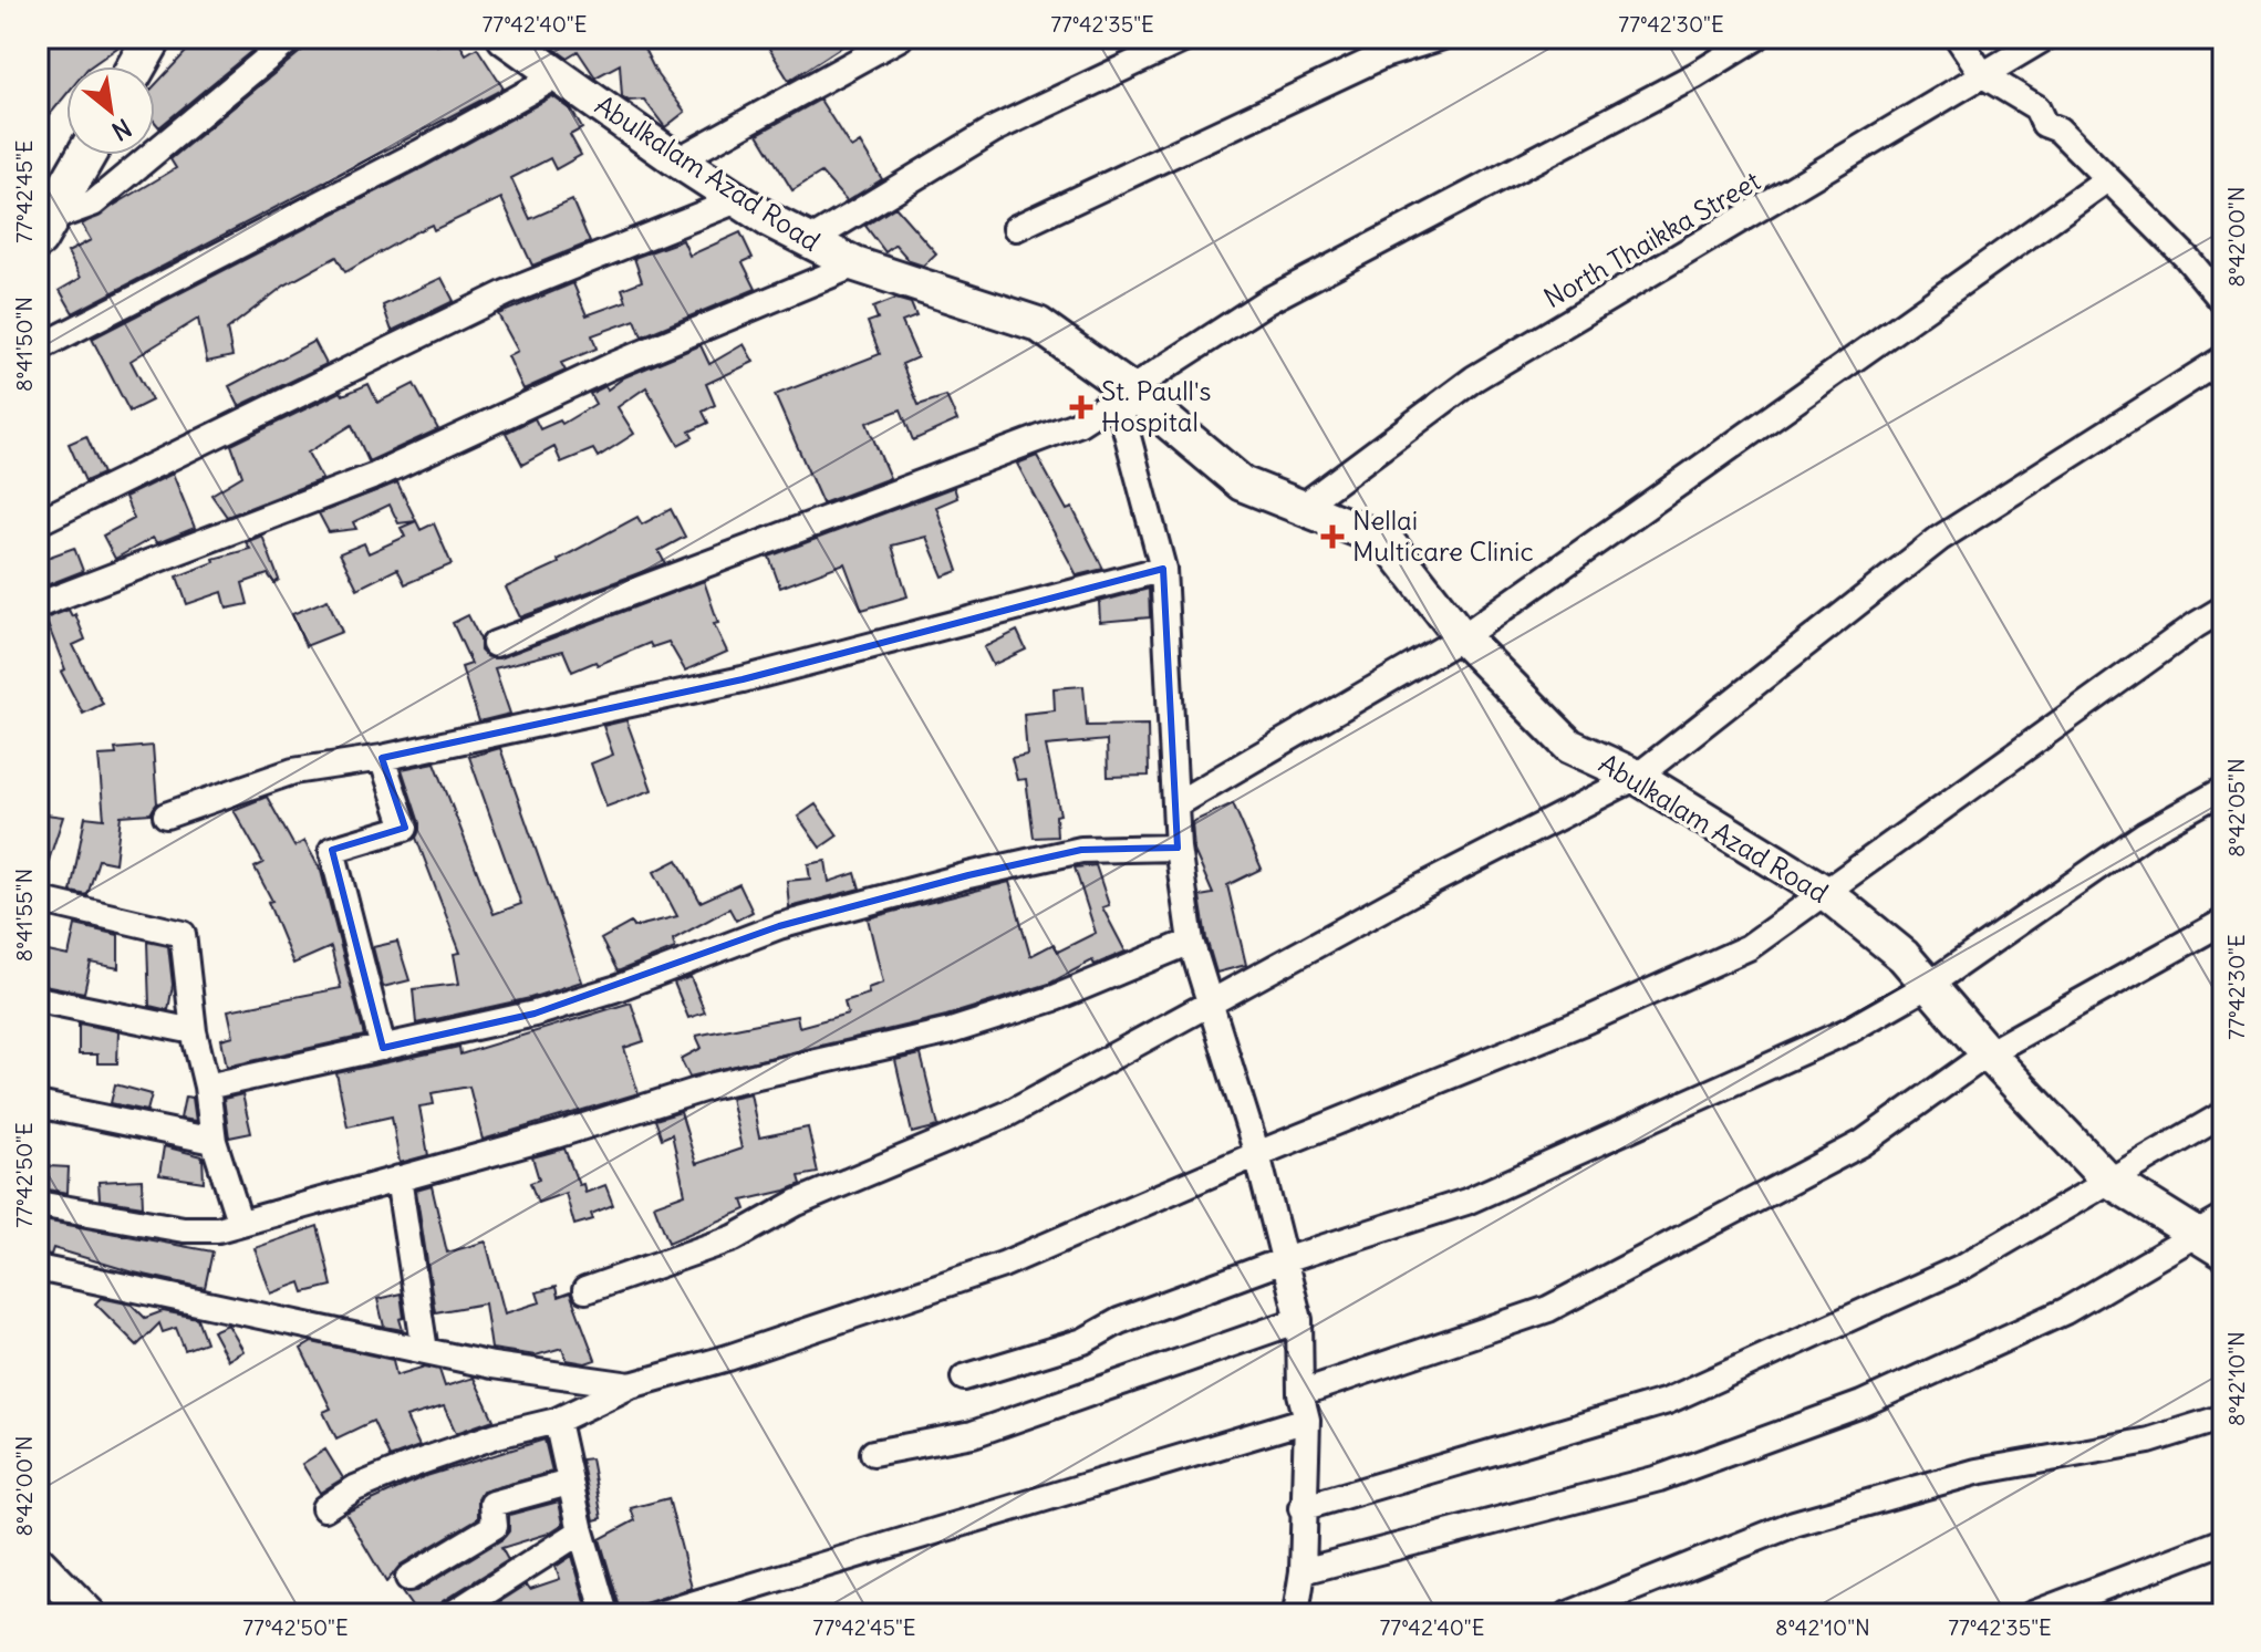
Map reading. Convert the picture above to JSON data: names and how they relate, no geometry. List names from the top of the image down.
{
  "streets": {
    "main road": ["Abulkalam Azad Road"],
    "street": ["North Thaikka Street"]
  },
  "crossings": [
    ["Abulkalam Azad Road", "North Thaikka Street"]
  ],
  "places": {
    "health": ["St. Paull's Hospital", "Nellai Multicare Clinic"]
  },
  "north": "bottom right",
  "coordinates": [
    "77°42'40\"E",
    "77°42'35\"E",
    "77°42'30\"E",
    "77°42'45\"E",
    "8°42'00\"N",
    "8°41'50\"N",
    "8°42'05\"N",
    "8°41'55\"N",
    "77°42'50\"E",
    "8°42'10\"N"
  ]
}
